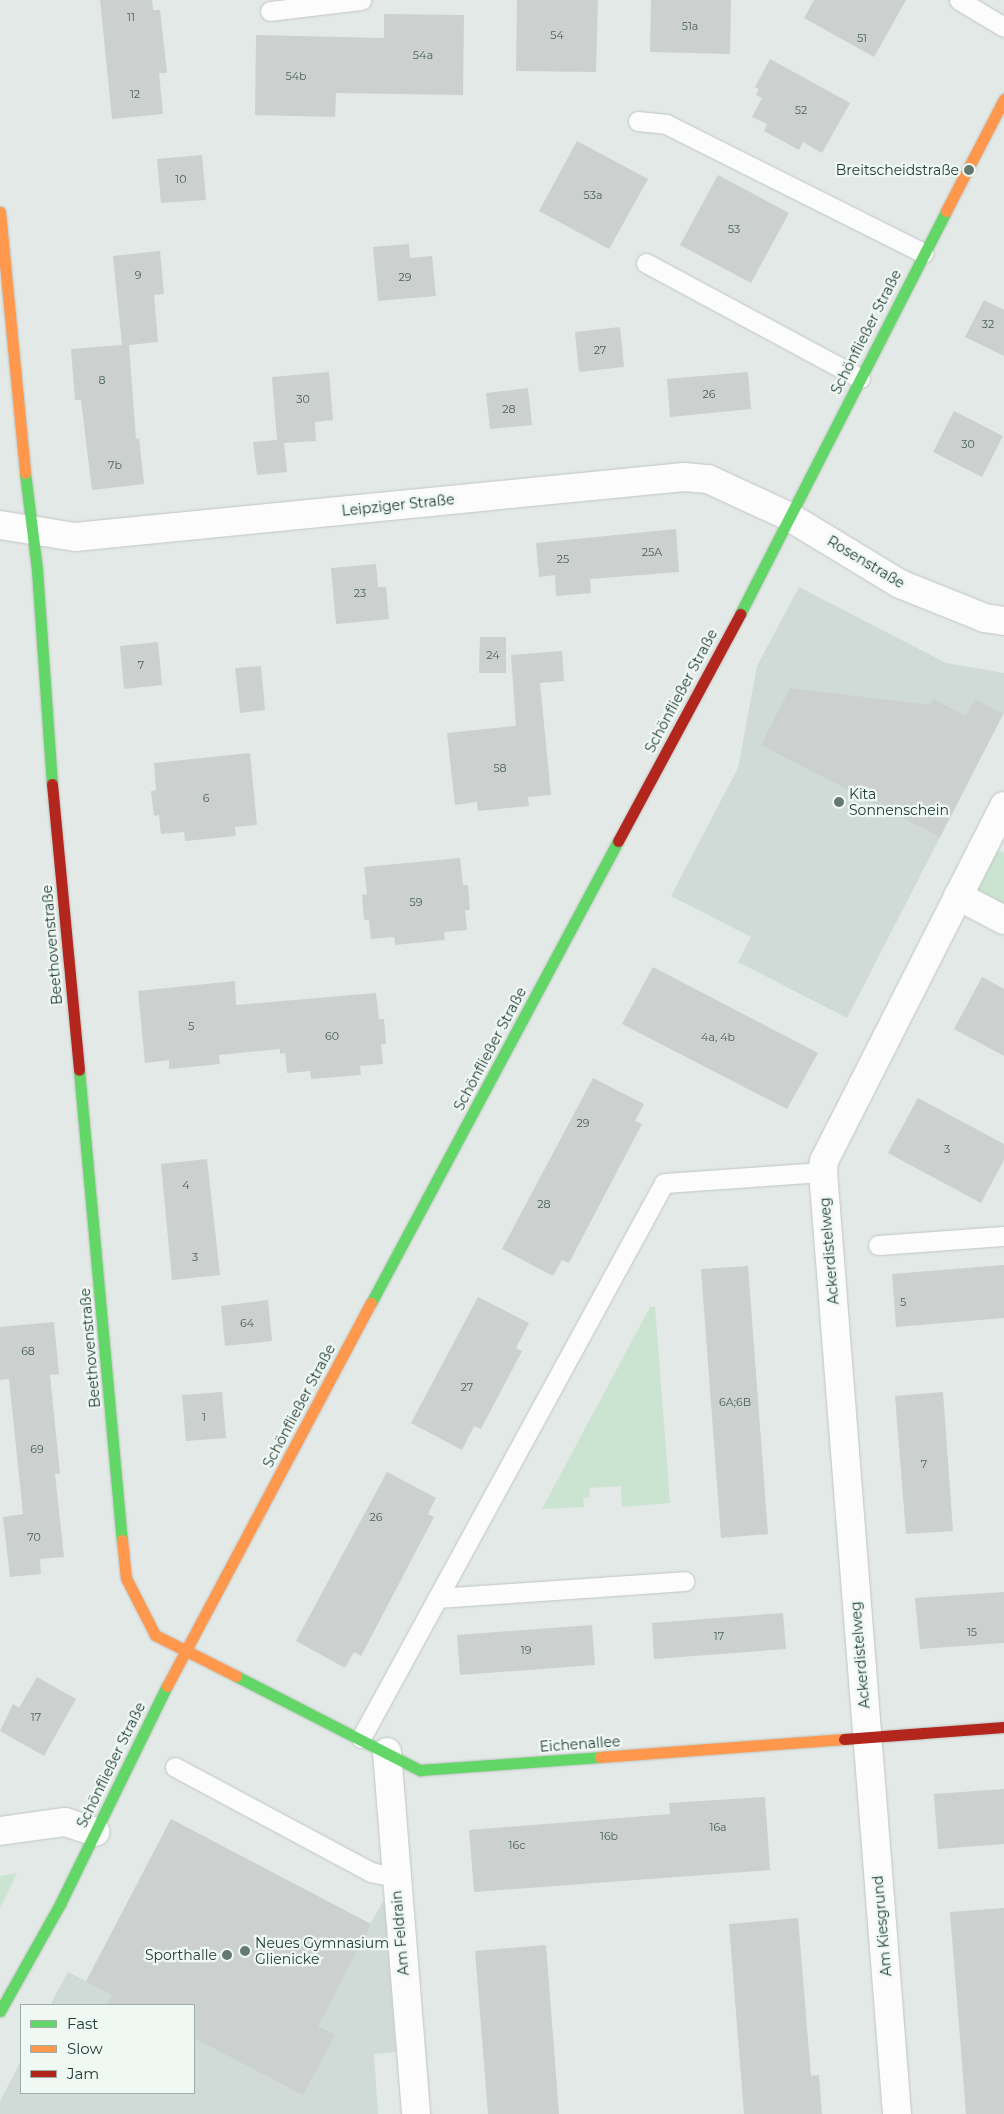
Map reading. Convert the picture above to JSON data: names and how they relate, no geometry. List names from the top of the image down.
{
  "streets": {
    "street": [
      "Schönfließer Straße",
      "Leipziger Straße",
      "Rosenstraße",
      "Beethovenstraße",
      "Ackerdistelweg",
      "Eichenallee",
      "Am Kiesgrund",
      "Am Feldrain"
    ]
  },
  "crossings": [
    ["Schönfließer Straße", "Leipziger Straße"],
    ["Schönfließer Straße", "Rosenstraße"],
    ["Schönfließer Straße", "Beethovenstraße"],
    ["Schönfließer Straße", "Eichenallee"],
    ["Leipziger Straße", "Rosenstraße"],
    ["Leipziger Straße", "Beethovenstraße"],
    ["Beethovenstraße", "Eichenallee"],
    ["Ackerdistelweg", "Eichenallee"],
    ["Ackerdistelweg", "Am Kiesgrund"],
    ["Eichenallee", "Am Kiesgrund"],
    ["Eichenallee", "Am Feldrain"]
  ],
  "places": [
    "Breitscheidstraße",
    "Kita Sonnenschein",
    "Neues Gymnasium Glienicke",
    "Sporthalle"
  ],
  "house_numbers": [
    "11",
    "51a",
    "54",
    "51",
    "54a",
    "54b",
    "12",
    "52",
    "10",
    "53a",
    "53",
    "9",
    "29",
    "32",
    "27",
    "8",
    "26",
    "30",
    "28",
    "30",
    "7b",
    "25A",
    "25",
    "23",
    "24",
    "7",
    "58",
    "6",
    "59",
    "5",
    "60",
    "4a, 4b",
    "29",
    "3",
    "4",
    "28",
    "3",
    "5",
    "64",
    "68",
    "27",
    "6A;6B",
    "1",
    "69",
    "7",
    "26",
    "70",
    "15",
    "17",
    "19",
    "17",
    "16a",
    "16b",
    "16c"
  ],
  "legend": ["Fast", "Slow", "Jam"]
}
